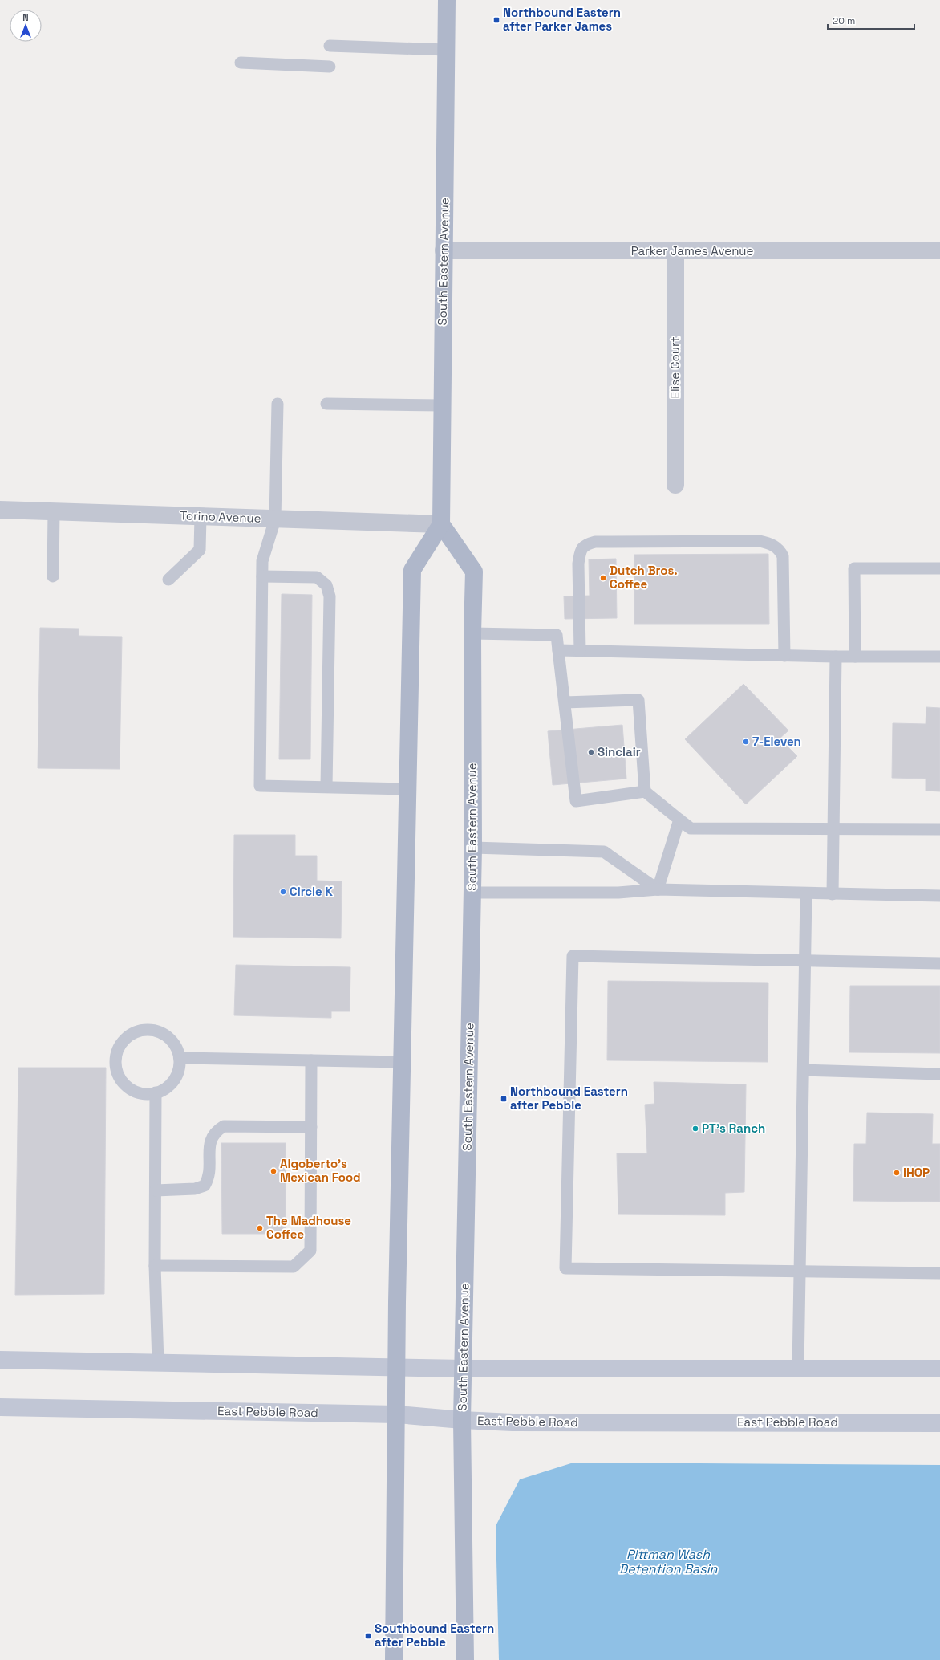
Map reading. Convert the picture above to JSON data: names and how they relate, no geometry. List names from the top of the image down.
{
  "streets": {
    "main road": ["South Eastern Avenue", "East Pebble Road"],
    "street": ["Parker James Avenue", "Elise Court", "Torino Avenue"]
  },
  "crossings": [
    ["Parker James Avenue", "South Eastern Avenue"],
    ["Parker James Avenue", "Elise Court"],
    ["South Eastern Avenue", "Torino Avenue"],
    ["South Eastern Avenue", "East Pebble Road"]
  ],
  "water": ["Pittman Wash Detention Basin"],
  "places": {
    "transit": ["Northbound Eastern after Parker James", "Northbound Eastern after Pebble", "Southbound Eastern after Pebble"],
    "other": [
      "Dutch Bros. Coffee",
      "7-Eleven",
      "Sinclair",
      "Circle K",
      "PT's Ranch",
      "Algoberto's Mexican Food",
      "IHOP",
      "The Madhouse Coffee"
    ]
  },
  "scale_bar": "20 m",
  "north": "top"
}
